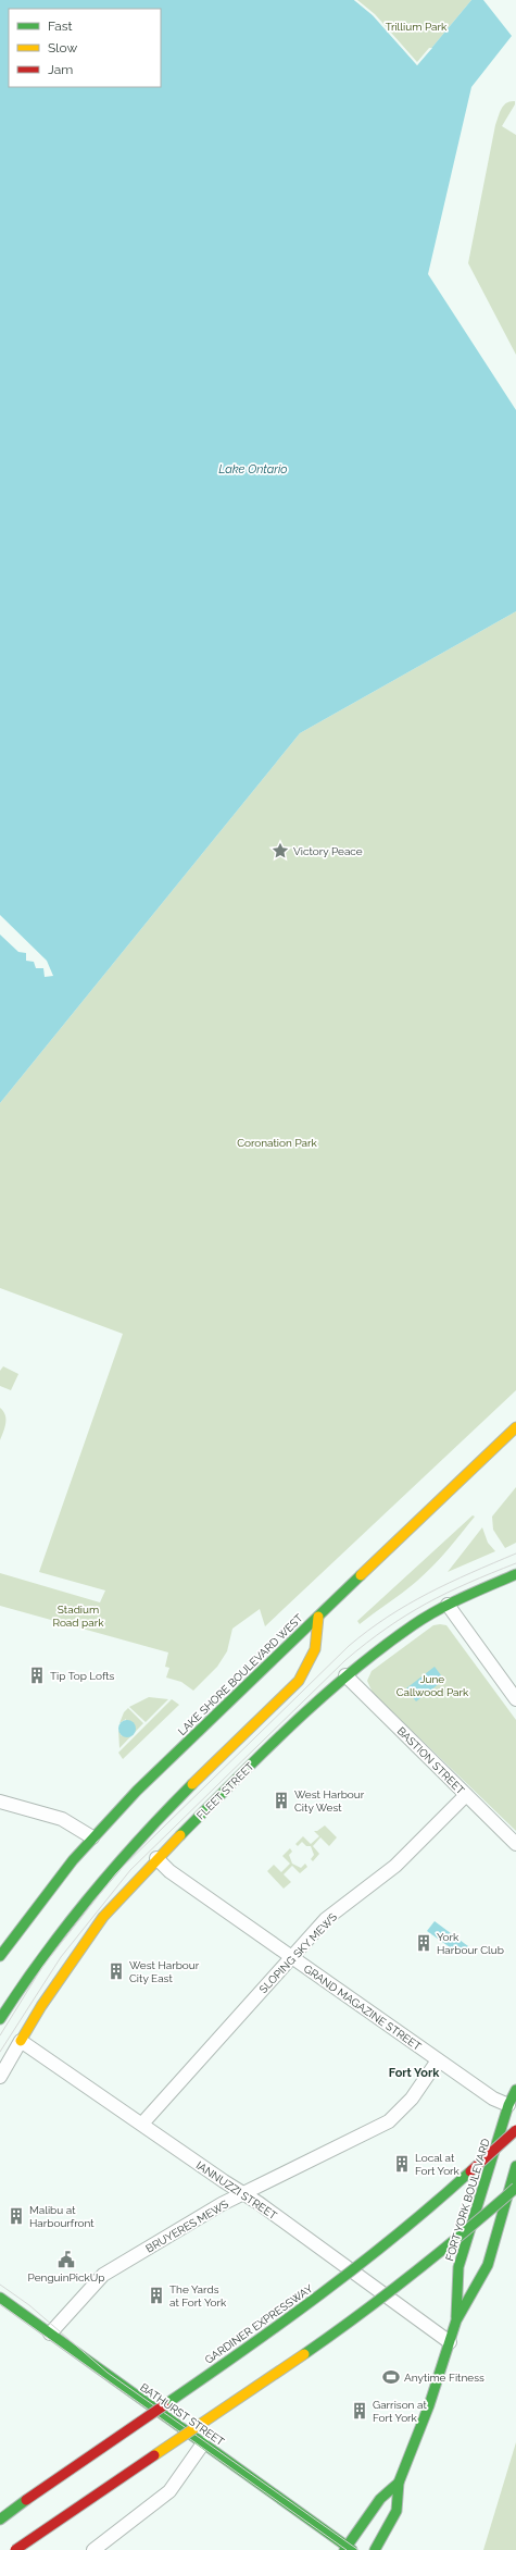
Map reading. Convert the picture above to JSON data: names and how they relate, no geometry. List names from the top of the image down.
{
  "streets": {
    "main road": [
      "LAKE SHORE BOULEVARD WEST",
      "FLEET STREET",
      "FORT YORK BOULEVARD",
      "GARDINER EXPRESSWAY",
      "BATHURST STREET"
    ],
    "street": [
      "BASTION STREET",
      "SLOPING SKY MEWS",
      "GRAND MAGAZINE STREET",
      "IANNUZZI STREET",
      "BRUYERES MEWS"
    ]
  },
  "crossings": [
    ["BASTION STREET", "FLEET STREET"],
    ["BASTION STREET", "SLOPING SKY MEWS"],
    ["FLEET STREET", "GRAND MAGAZINE STREET"],
    ["FLEET STREET", "IANNUZZI STREET"],
    ["SLOPING SKY MEWS", "GRAND MAGAZINE STREET"],
    ["SLOPING SKY MEWS", "IANNUZZI STREET"],
    ["GRAND MAGAZINE STREET", "FORT YORK BOULEVARD"],
    ["GRAND MAGAZINE STREET", "BRUYERES MEWS"],
    ["IANNUZZI STREET", "FORT YORK BOULEVARD"],
    ["IANNUZZI STREET", "BRUYERES MEWS"],
    ["FORT YORK BOULEVARD", "BATHURST STREET"],
    ["BRUYERES MEWS", "BATHURST STREET"]
  ],
  "districts": ["Fort York"],
  "water": ["Lake Ontario"],
  "parks": [
    "Trillium Park",
    "Coronation Park",
    "Stadium Road park",
    "June Callwood Park"
  ],
  "places": {
    "place": ["Victory Peace"],
    "building": [
      "Tip Top Lofts",
      "West Harbour City West",
      "York Harbour Club",
      "West Harbour City East",
      "Local at Fort York",
      "Malibu at Harbourfront",
      "The Yards at Fort York",
      "Garrison at Fort York"
    ],
    "public building": ["PenguinPickUp"],
    "sports": ["Anytime Fitness"]
  },
  "legend": ["Fast", "Slow", "Jam"]
}
